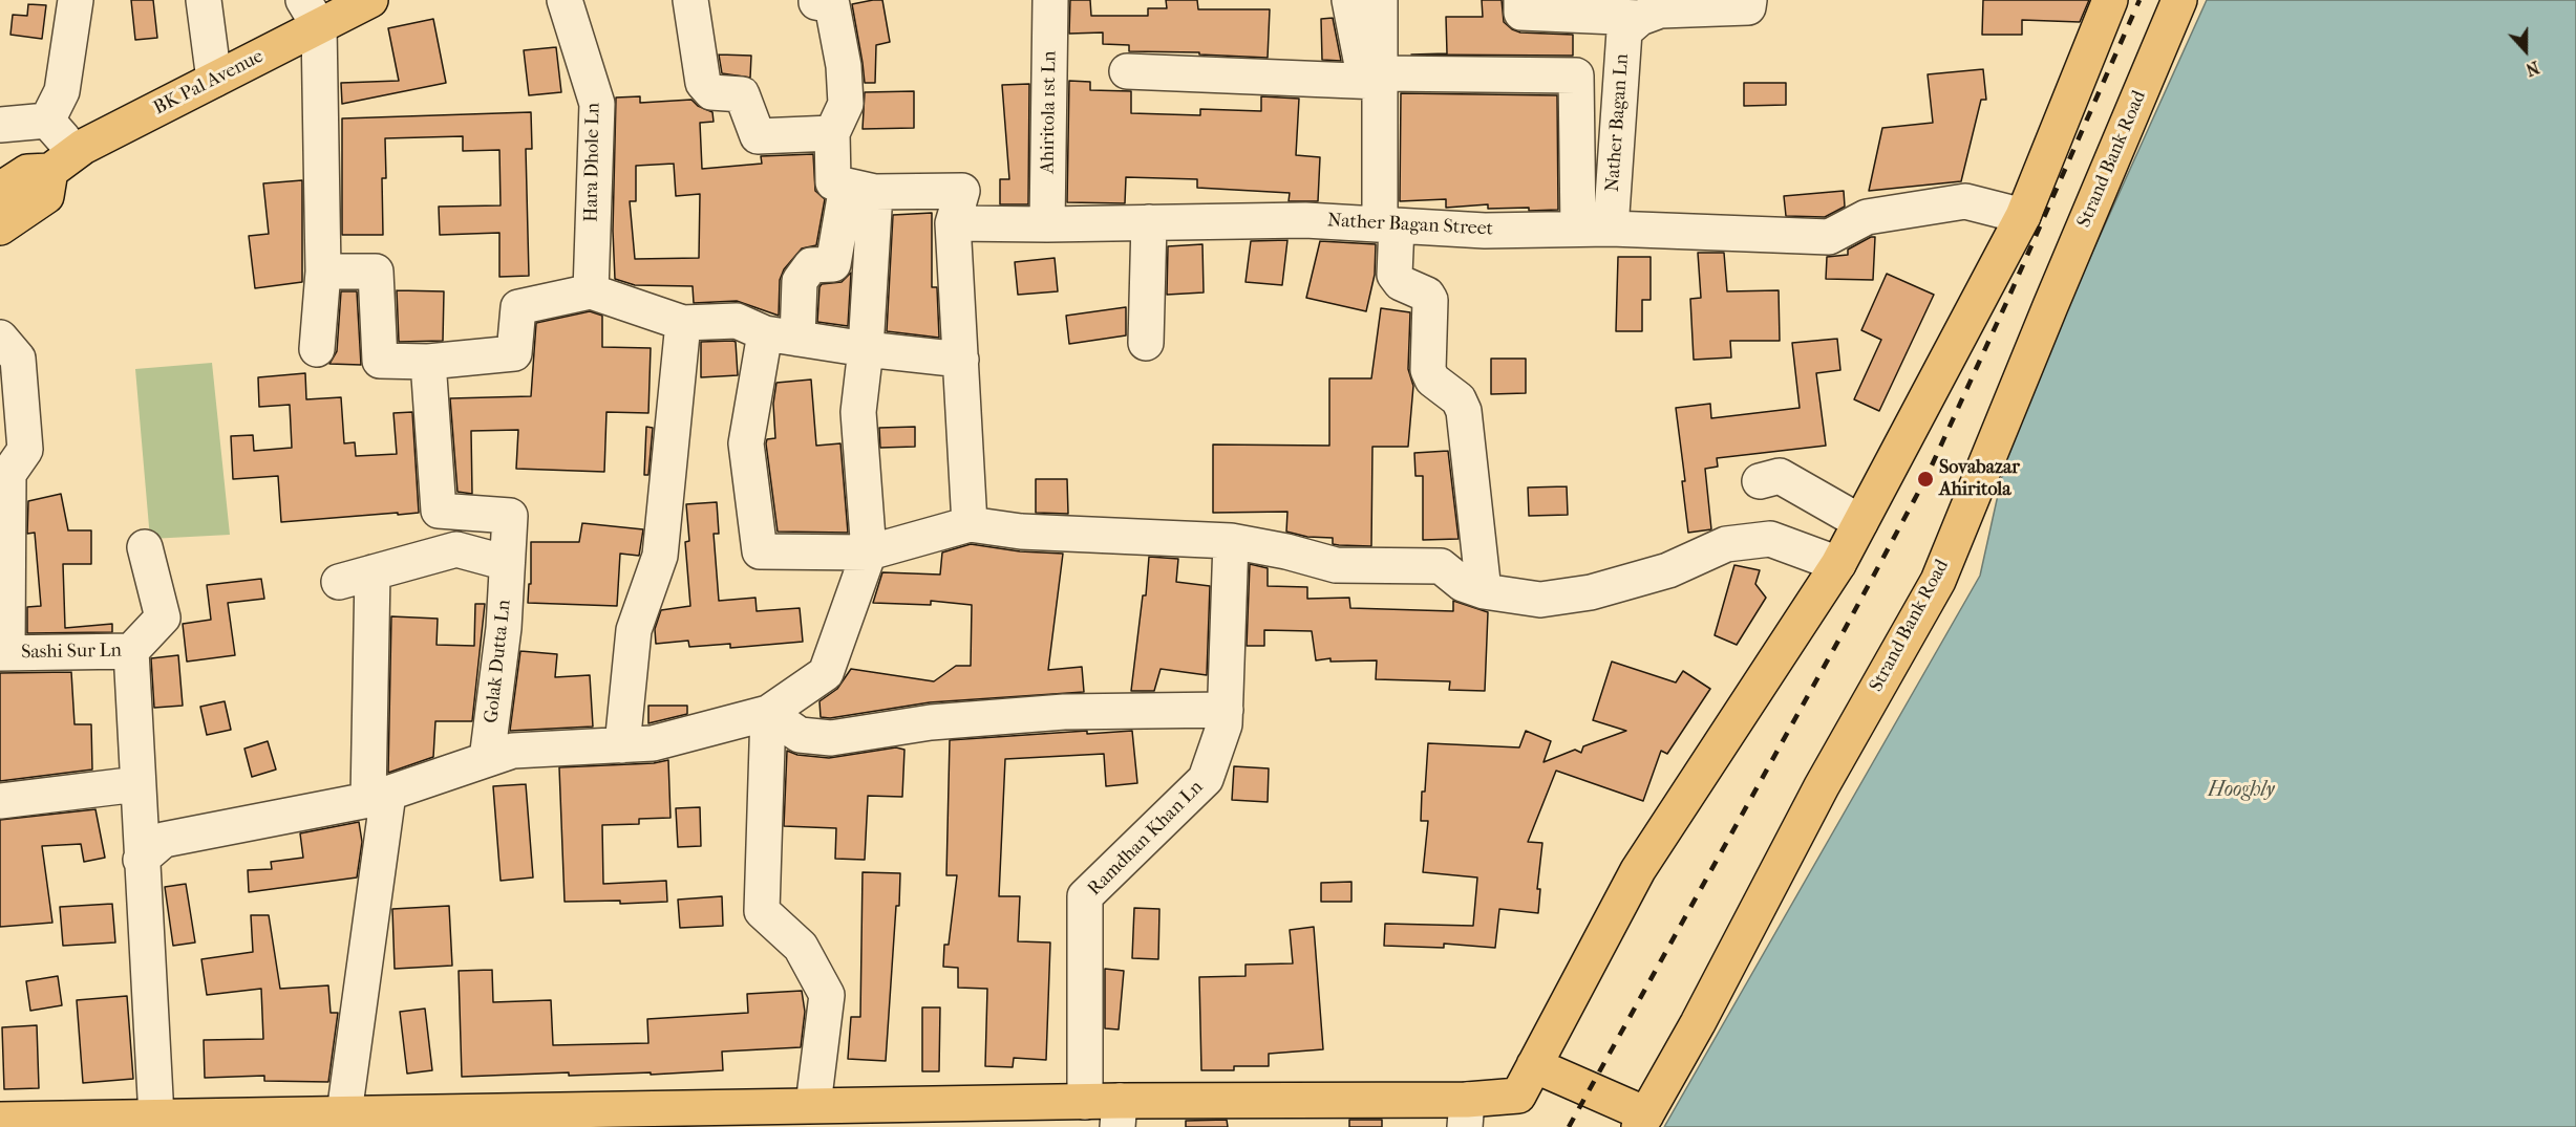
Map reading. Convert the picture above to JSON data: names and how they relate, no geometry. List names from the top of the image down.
{
  "streets": {
    "main road": ["BK Pal Avenue", "Strand Bank Road"],
    "street": [
      "Ahiritola 1st Ln",
      "Nather Bagan Ln",
      "Hara Dhole Ln",
      "Nather Bagan Street",
      "Sashi Sur Ln",
      "Golak Dutta Ln",
      "Ramdhan Khan Ln"
    ]
  },
  "crossings": [
    ["Ahiritola 1st Ln", "Nather Bagan Street"],
    ["Nather Bagan Ln", "Nather Bagan Street"]
  ],
  "water": ["Hooghly"],
  "places": ["Sovabazar Ahiritola"],
  "north": "bottom"
}
